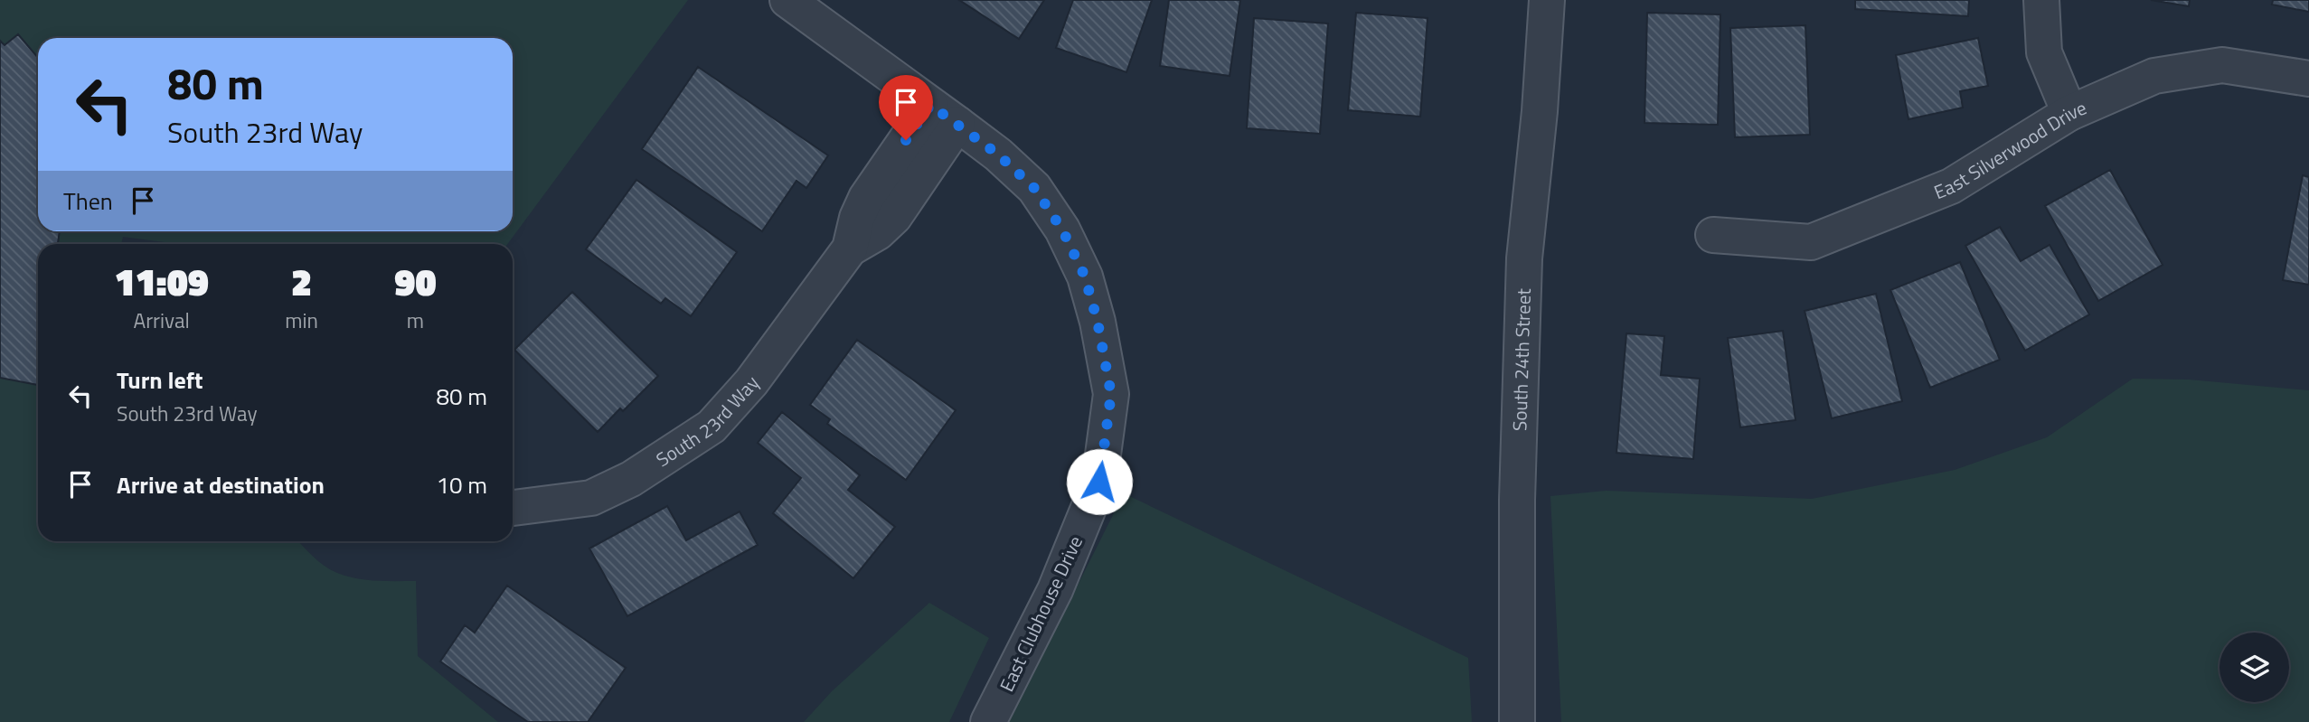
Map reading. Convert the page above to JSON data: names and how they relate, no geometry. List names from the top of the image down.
{
  "streets": {
    "street": [
      "East Silverwood Drive",
      "South 24th Street",
      "South 23rd Way",
      "East Clubhouse Drive"
    ]
  },
  "crossings": [
    ["South 23rd Way", "East Clubhouse Drive"]
  ],
  "page": {
    "turn": ["80 m", "South 23rd Way"],
    "then": "Then",
    "eta": [
      "11:09",
      "Arrival",
      "2",
      "min",
      "90",
      "m"
    ],
    "list": [
      {
        "name": "Turn left",
        "note": "South 23rd Way",
        "value": "80 m"
      },
      {
        "name": "Arrive at destination",
        "value": "10 m"
      }
    ]
  }
}
